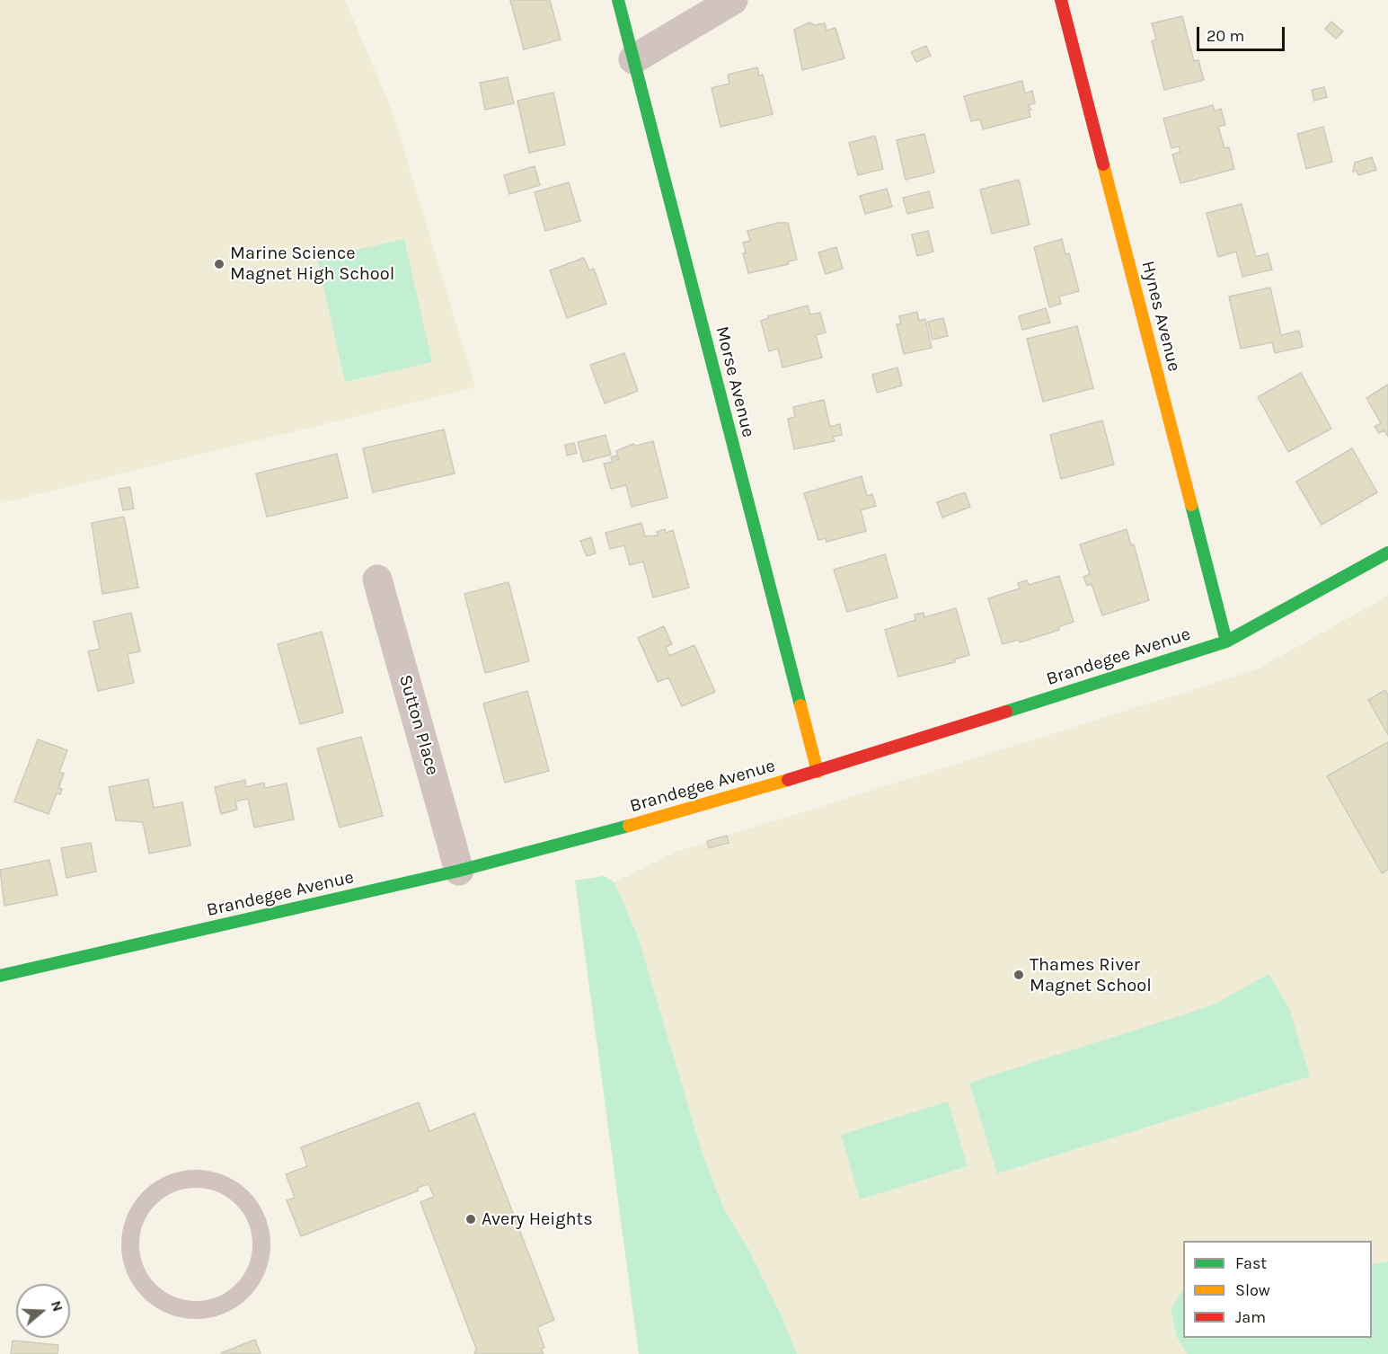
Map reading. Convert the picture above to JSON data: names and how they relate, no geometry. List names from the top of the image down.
{
  "streets": {
    "street": [
      "Hynes Avenue",
      "Morse Avenue",
      "Brandegee Avenue",
      "Sutton Place"
    ]
  },
  "crossings": [
    ["Hynes Avenue", "Brandegee Avenue"],
    ["Morse Avenue", "Brandegee Avenue"],
    ["Brandegee Avenue", "Sutton Place"]
  ],
  "places": ["Marine Science Magnet High School", "Thames River Magnet School", "Avery Heights"],
  "legend": ["Fast", "Slow", "Jam"],
  "scale_bar": "20 m",
  "north": "right"
}
